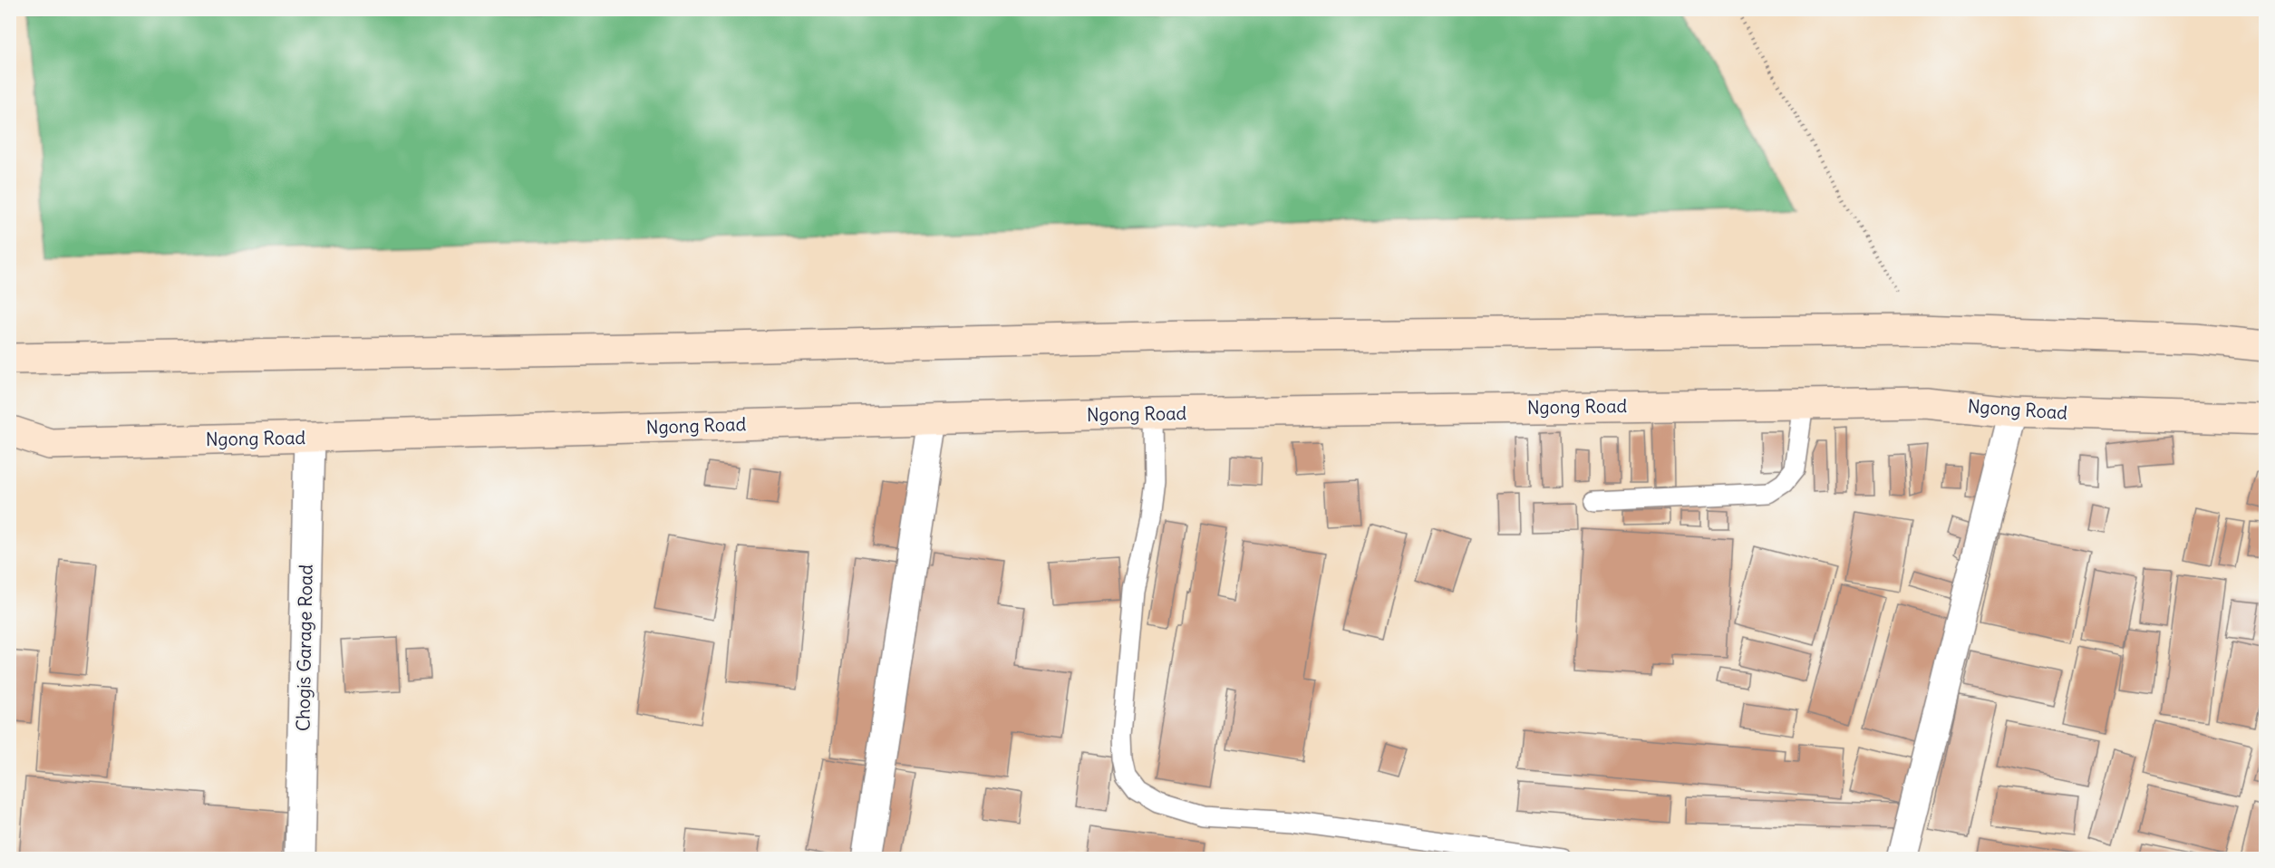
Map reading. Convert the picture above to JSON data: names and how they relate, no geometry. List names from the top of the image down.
{
  "streets": {
    "main road": ["Ngong Road"],
    "street": ["Chogis Garage Road"]
  },
  "crossings": [
    ["Ngong Road", "Chogis Garage Road"]
  ]
}
